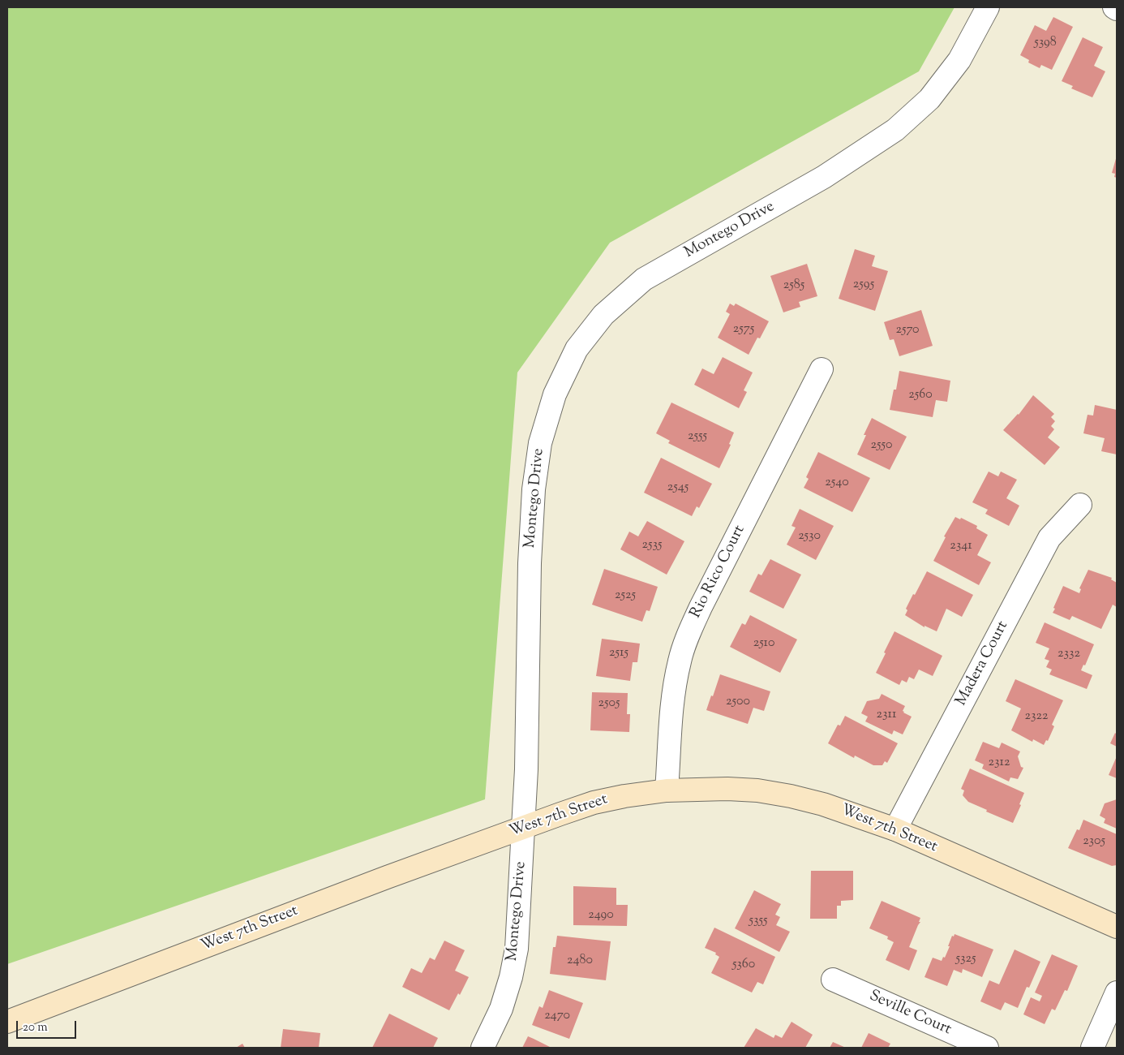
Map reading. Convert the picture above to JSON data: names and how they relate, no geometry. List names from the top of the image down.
{
  "streets": {
    "main road": ["West 7th Street"],
    "street": [
      "Montego Drive",
      "Rio Rico Court",
      "Madera Court",
      "Seville Court"
    ]
  },
  "crossings": [
    ["Montego Drive", "West 7th Street"],
    ["Rio Rico Court", "West 7th Street"],
    ["Madera Court", "West 7th Street"]
  ],
  "house_numbers": [
    "5398",
    "2595",
    "2585",
    "2575",
    "2570",
    "2560",
    "2555",
    "2550",
    "2540",
    "2545",
    "2530",
    "2535",
    "2341",
    "2525",
    "2510",
    "2515",
    "2332",
    "2500",
    "2505",
    "2311",
    "2322",
    "2312",
    "2305",
    "2490",
    "5355",
    "5325",
    "2480",
    "5360",
    "2470"
  ],
  "scale_bar": "20 m"
}
